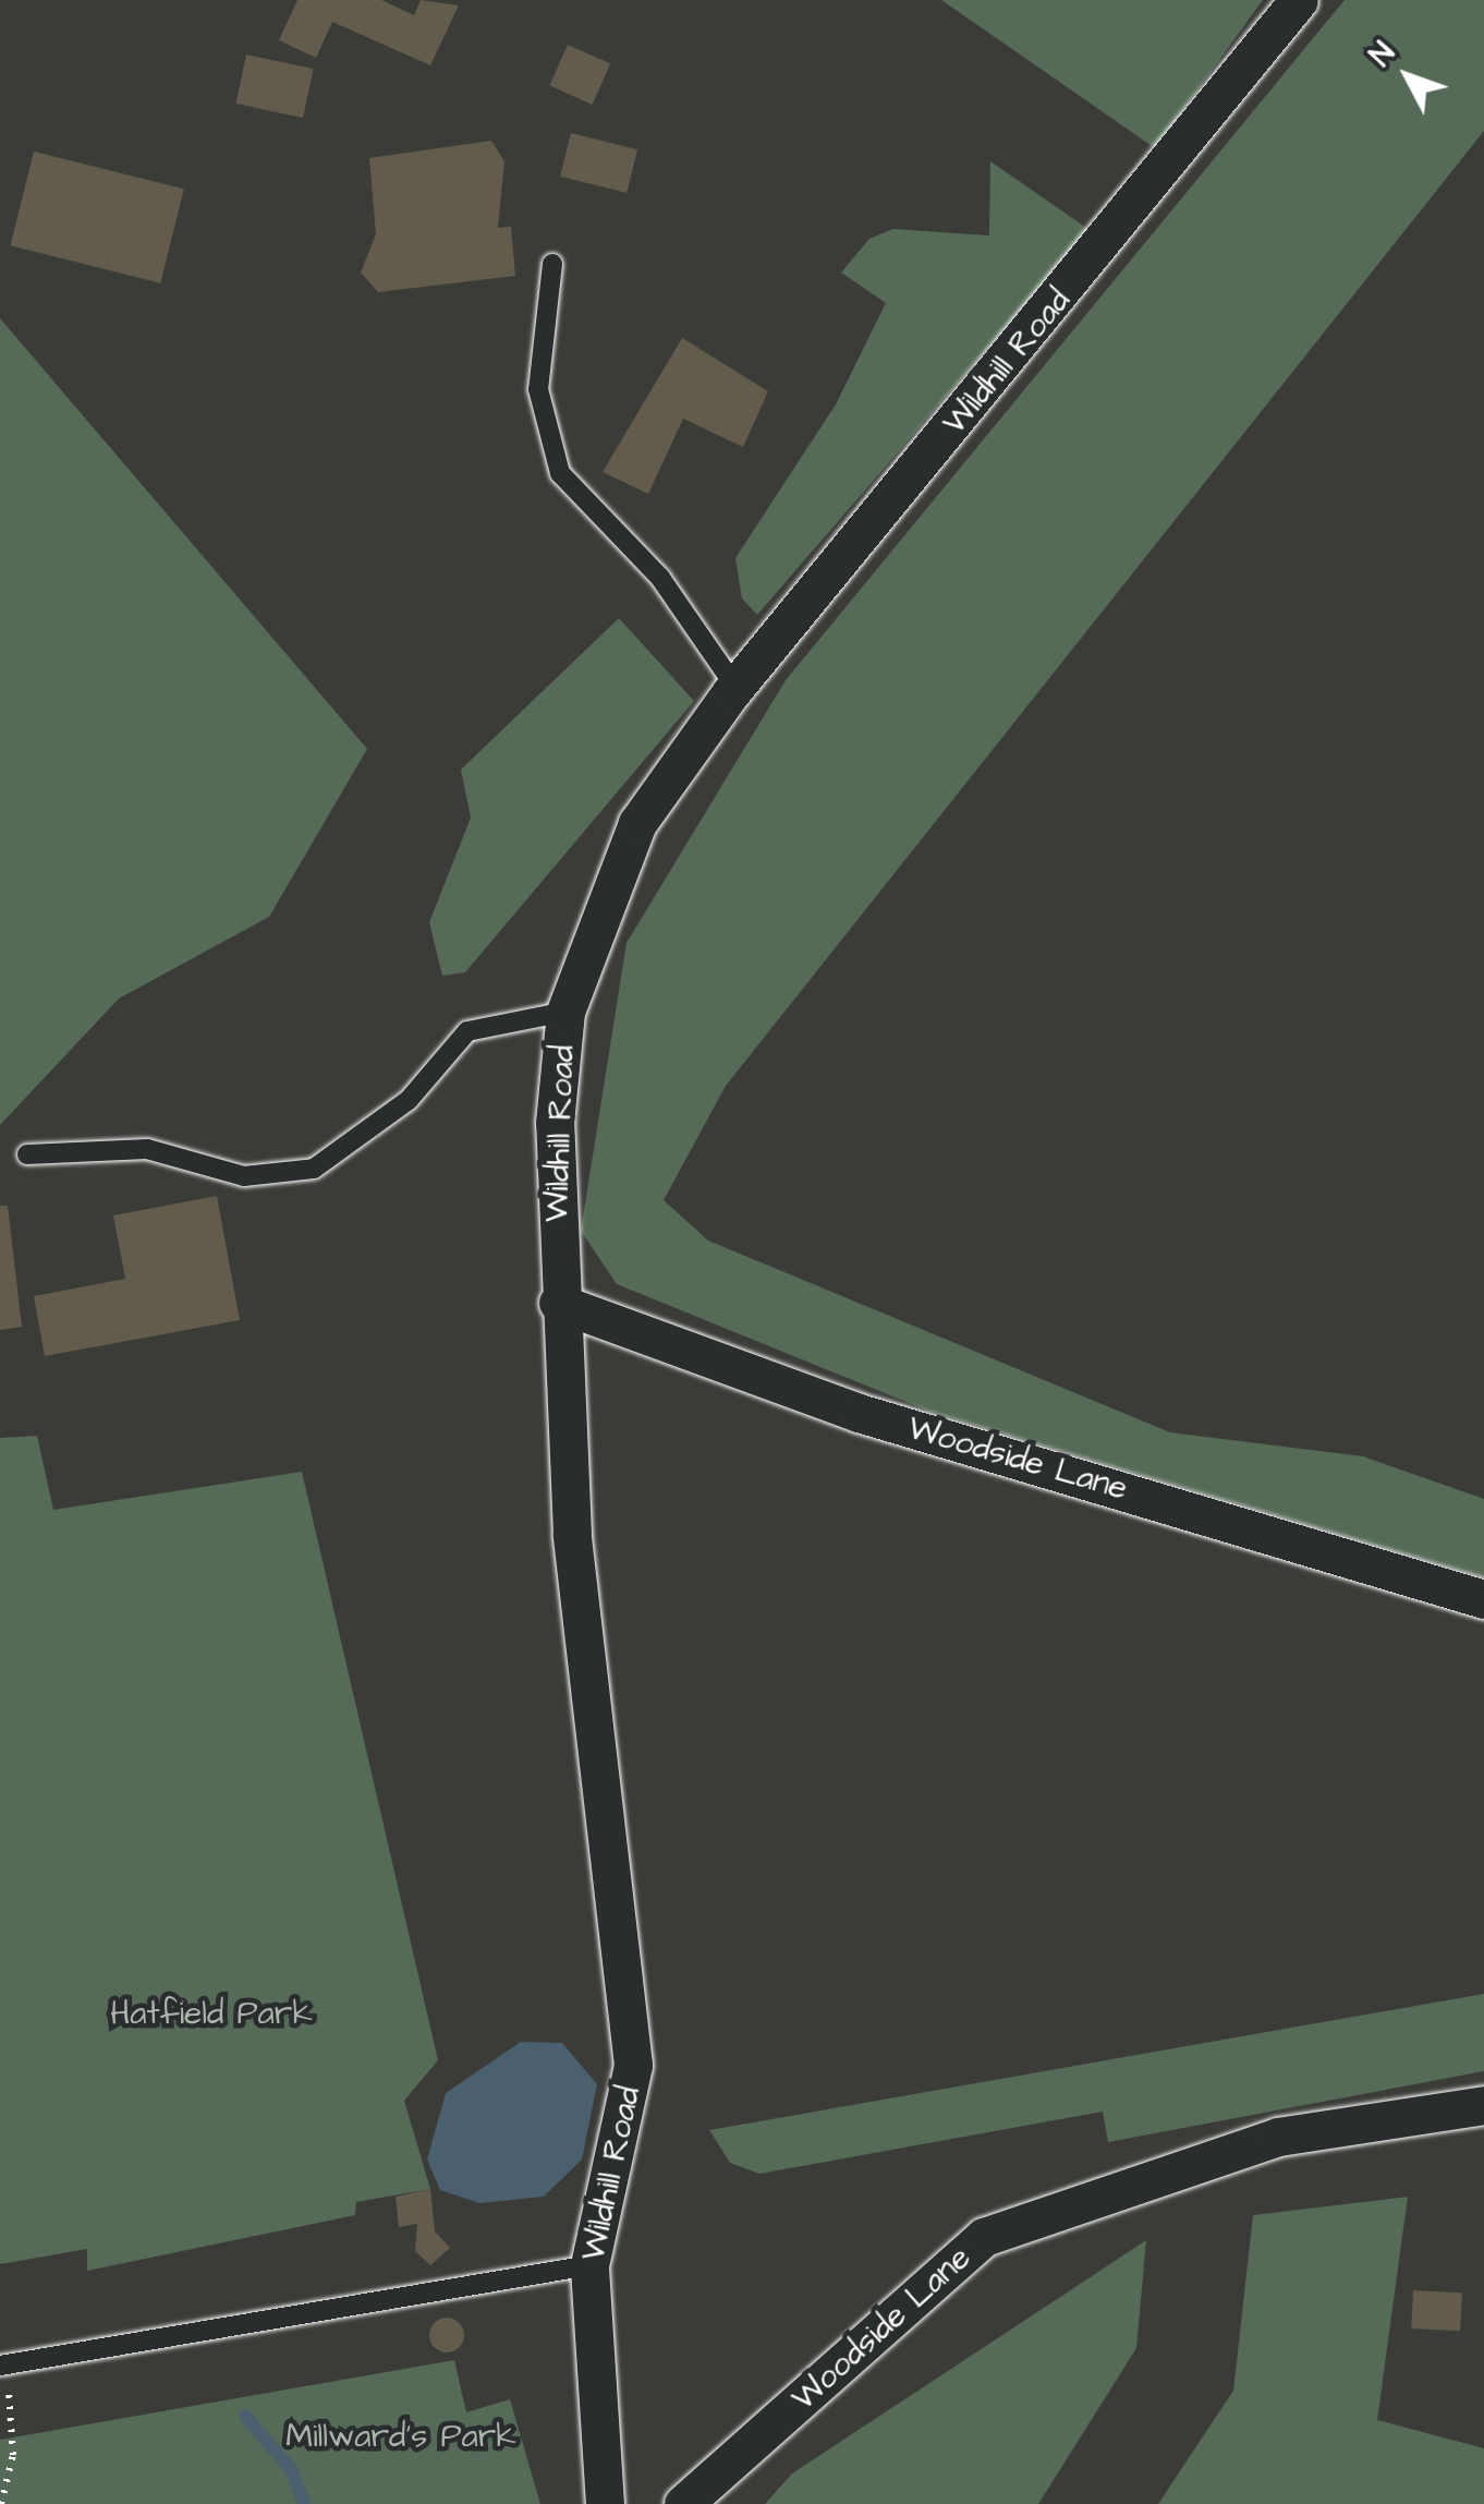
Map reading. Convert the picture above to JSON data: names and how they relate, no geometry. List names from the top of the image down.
{
  "streets": {
    "street": ["Wildhill Road", "Woodside Lane"]
  },
  "crossings": [
    ["Wildhill Road", "Woodside Lane"]
  ],
  "parks": ["Hatfield Park", "Millward's Park"],
  "north": "top left"
}
